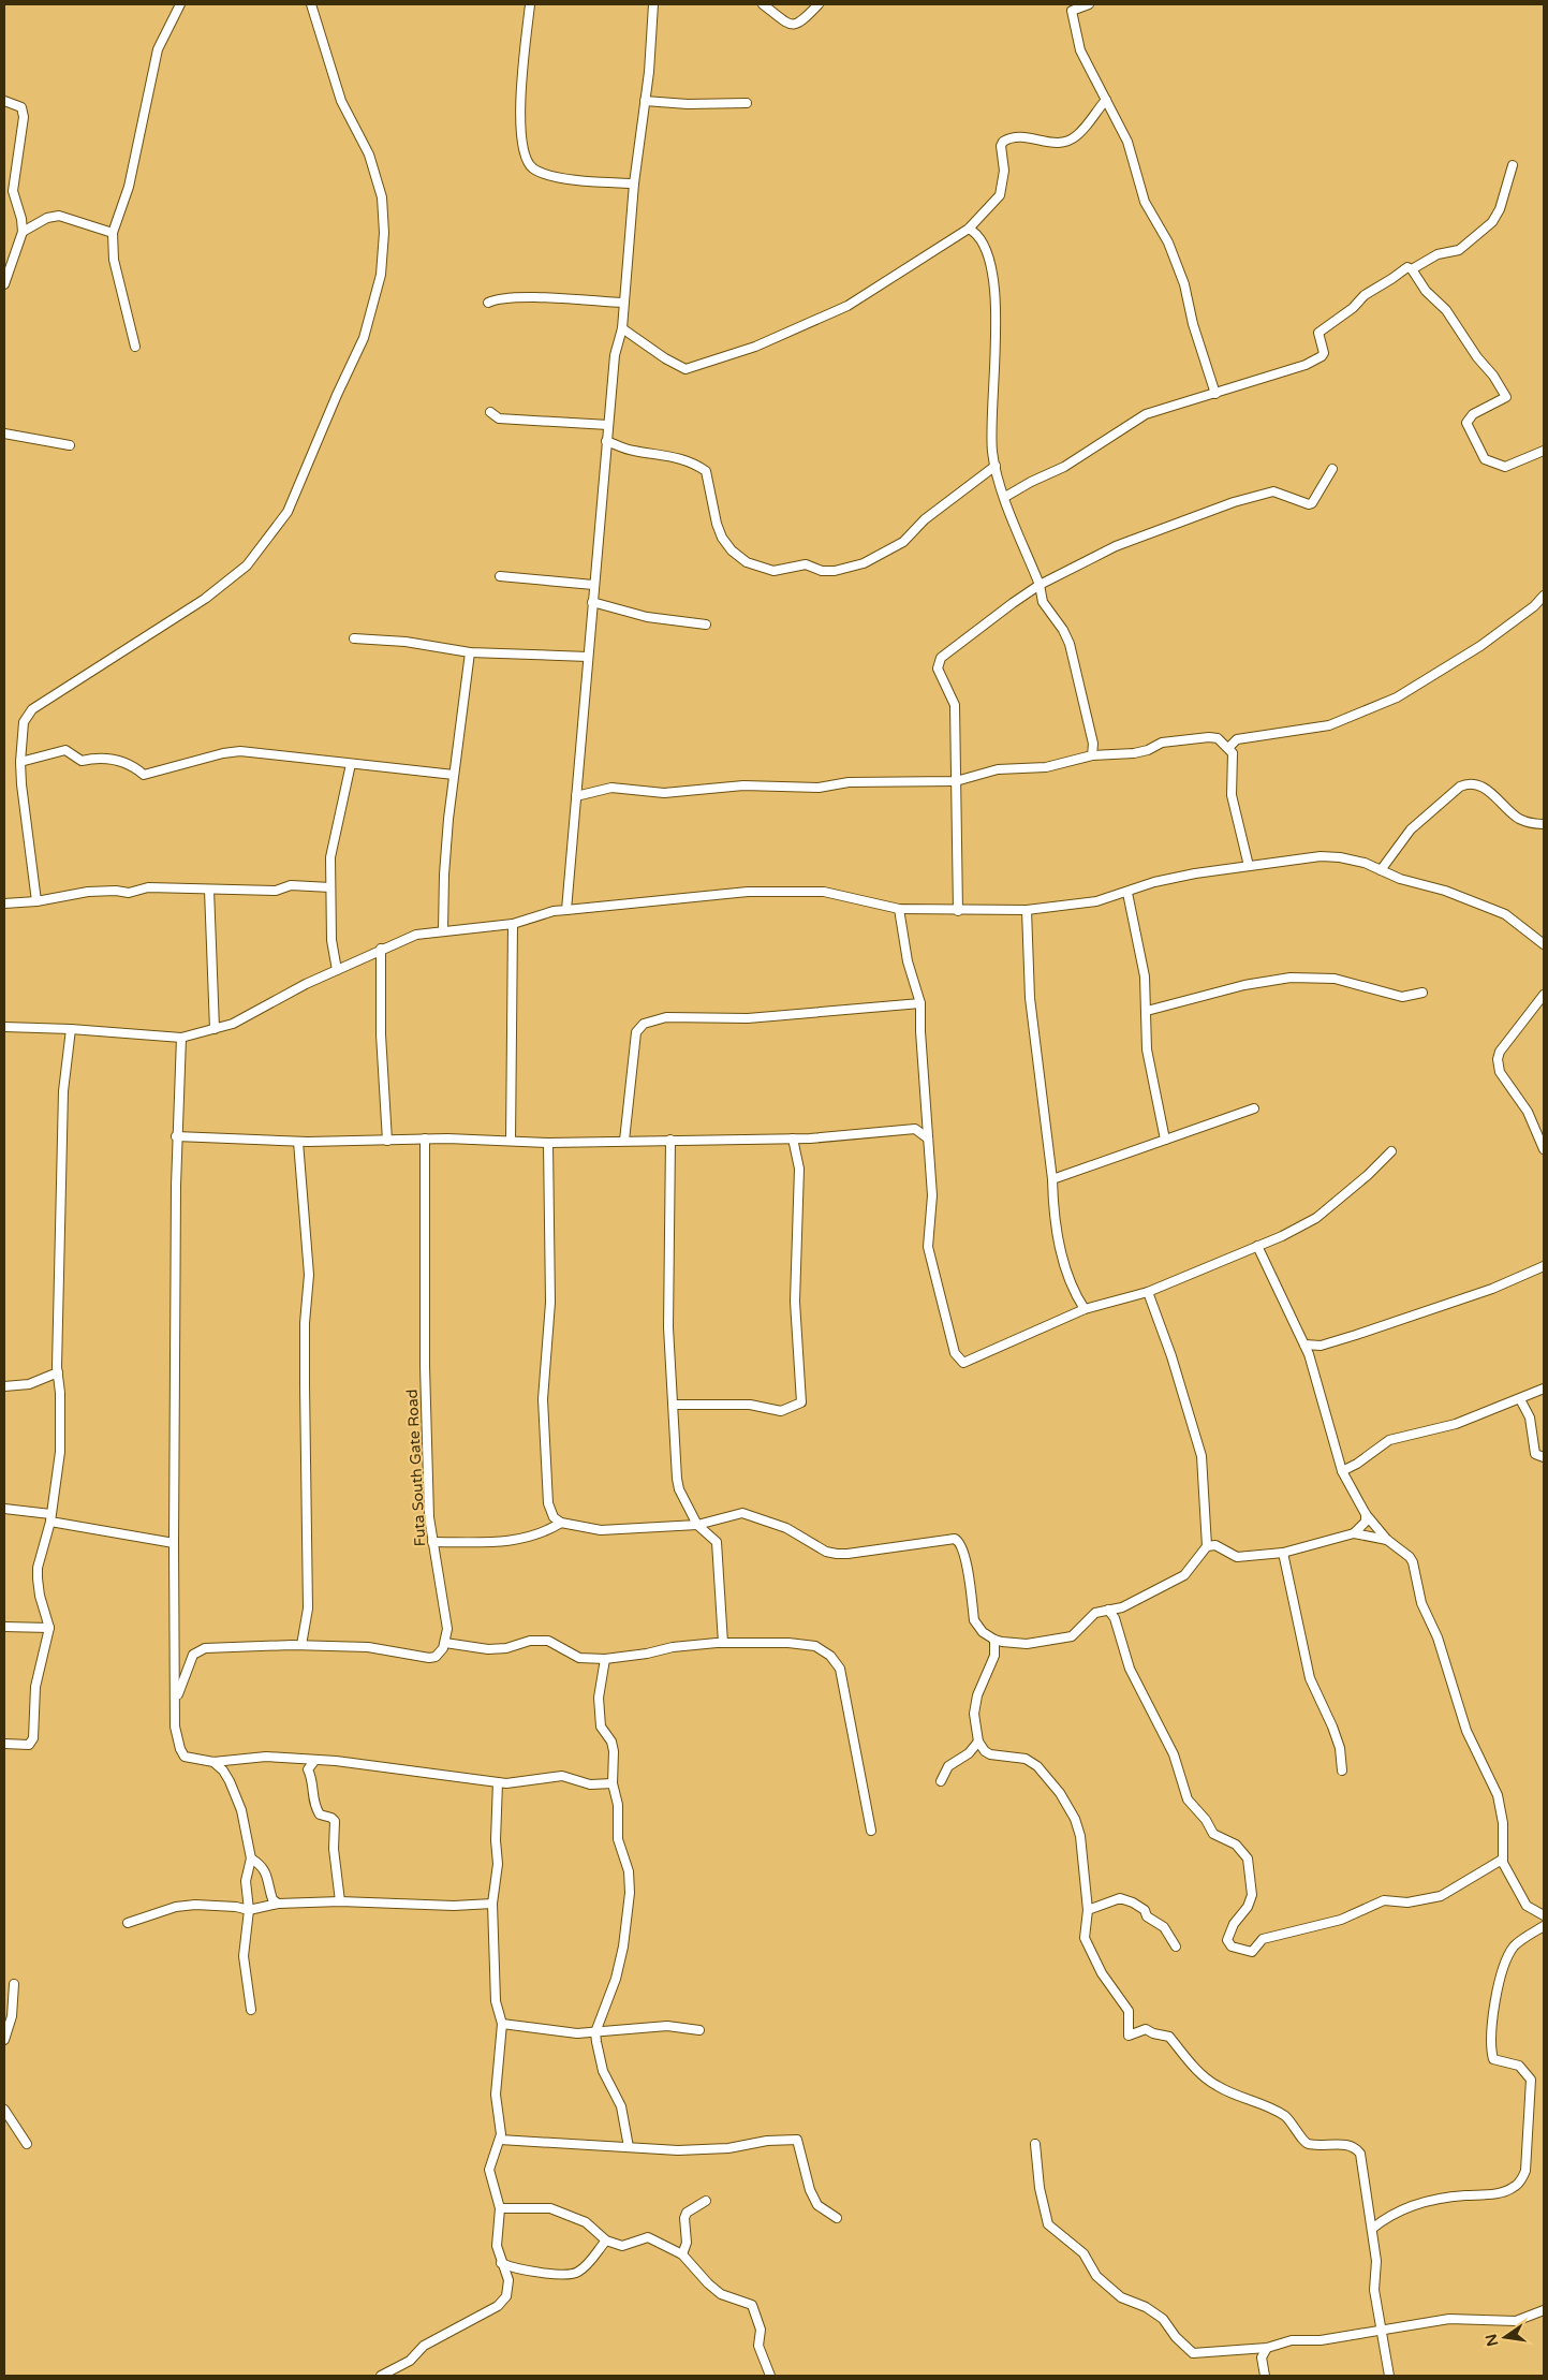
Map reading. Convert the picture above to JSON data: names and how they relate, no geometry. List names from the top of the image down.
{
  "streets": {
    "street": ["Futa South Gate Road"]
  },
  "north": "left"
}
